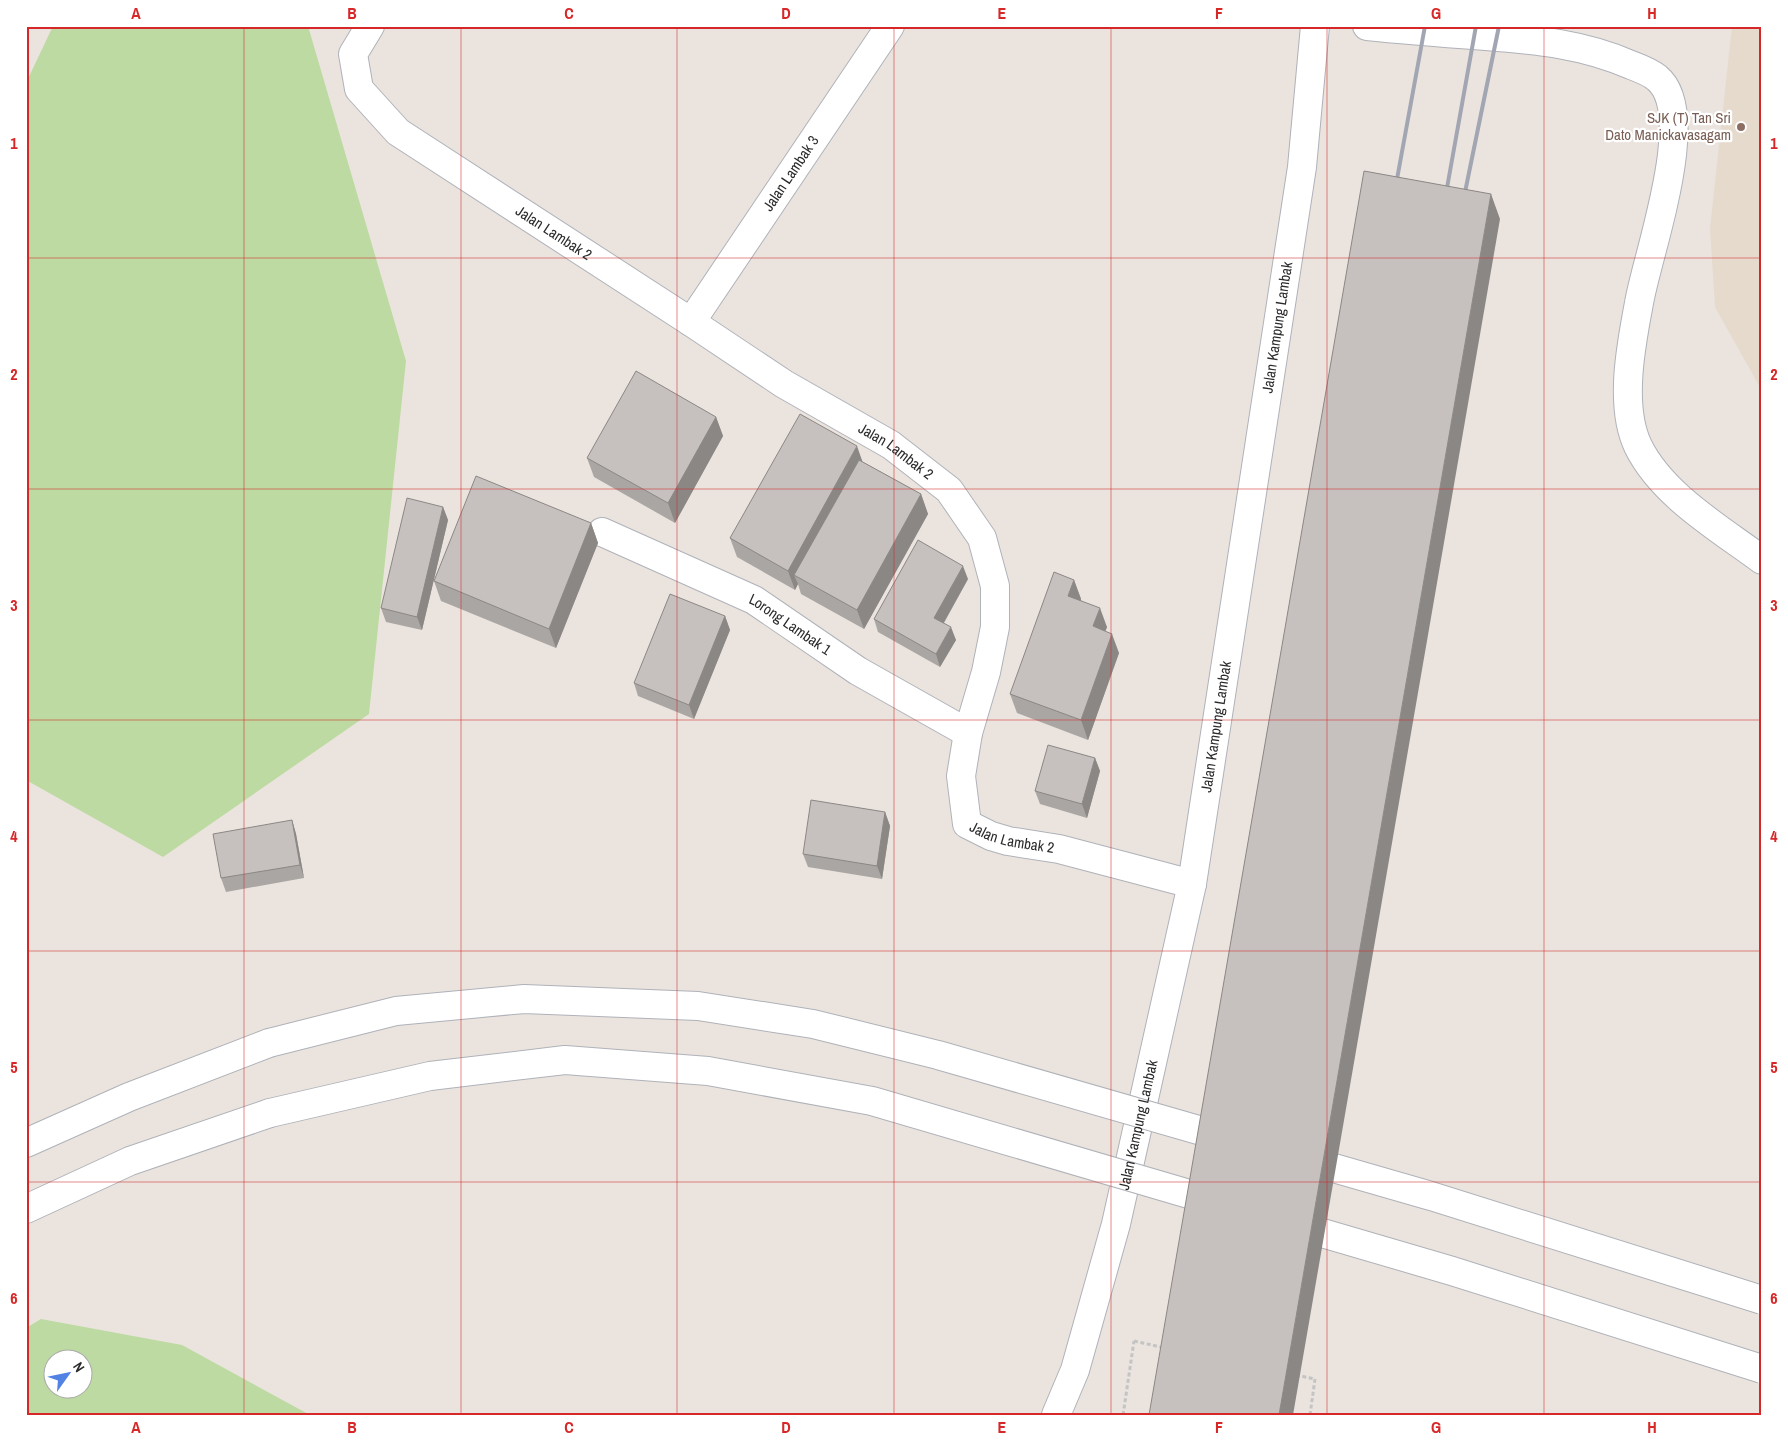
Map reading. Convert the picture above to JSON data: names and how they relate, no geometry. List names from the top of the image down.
{
  "streets": {
    "street": [
      "Jalan Lambak 3",
      "Jalan Lambak 2",
      "Jalan Kampung Lambak",
      "Lorong Lambak 1"
    ]
  },
  "crossings": [
    ["Jalan Lambak 3", "Jalan Lambak 2"],
    ["Jalan Lambak 2", "Jalan Kampung Lambak"],
    ["Jalan Lambak 2", "Lorong Lambak 1"]
  ],
  "places": ["SJK (T) Tan Sri Dato Manickavasagam"],
  "north": "top right",
  "grid": {
    "columns": [
      "A",
      "B",
      "C",
      "D",
      "E",
      "F",
      "G",
      "H"
    ],
    "rows": [
      "1",
      "2",
      "3",
      "4",
      "5",
      "6"
    ]
  }
}
